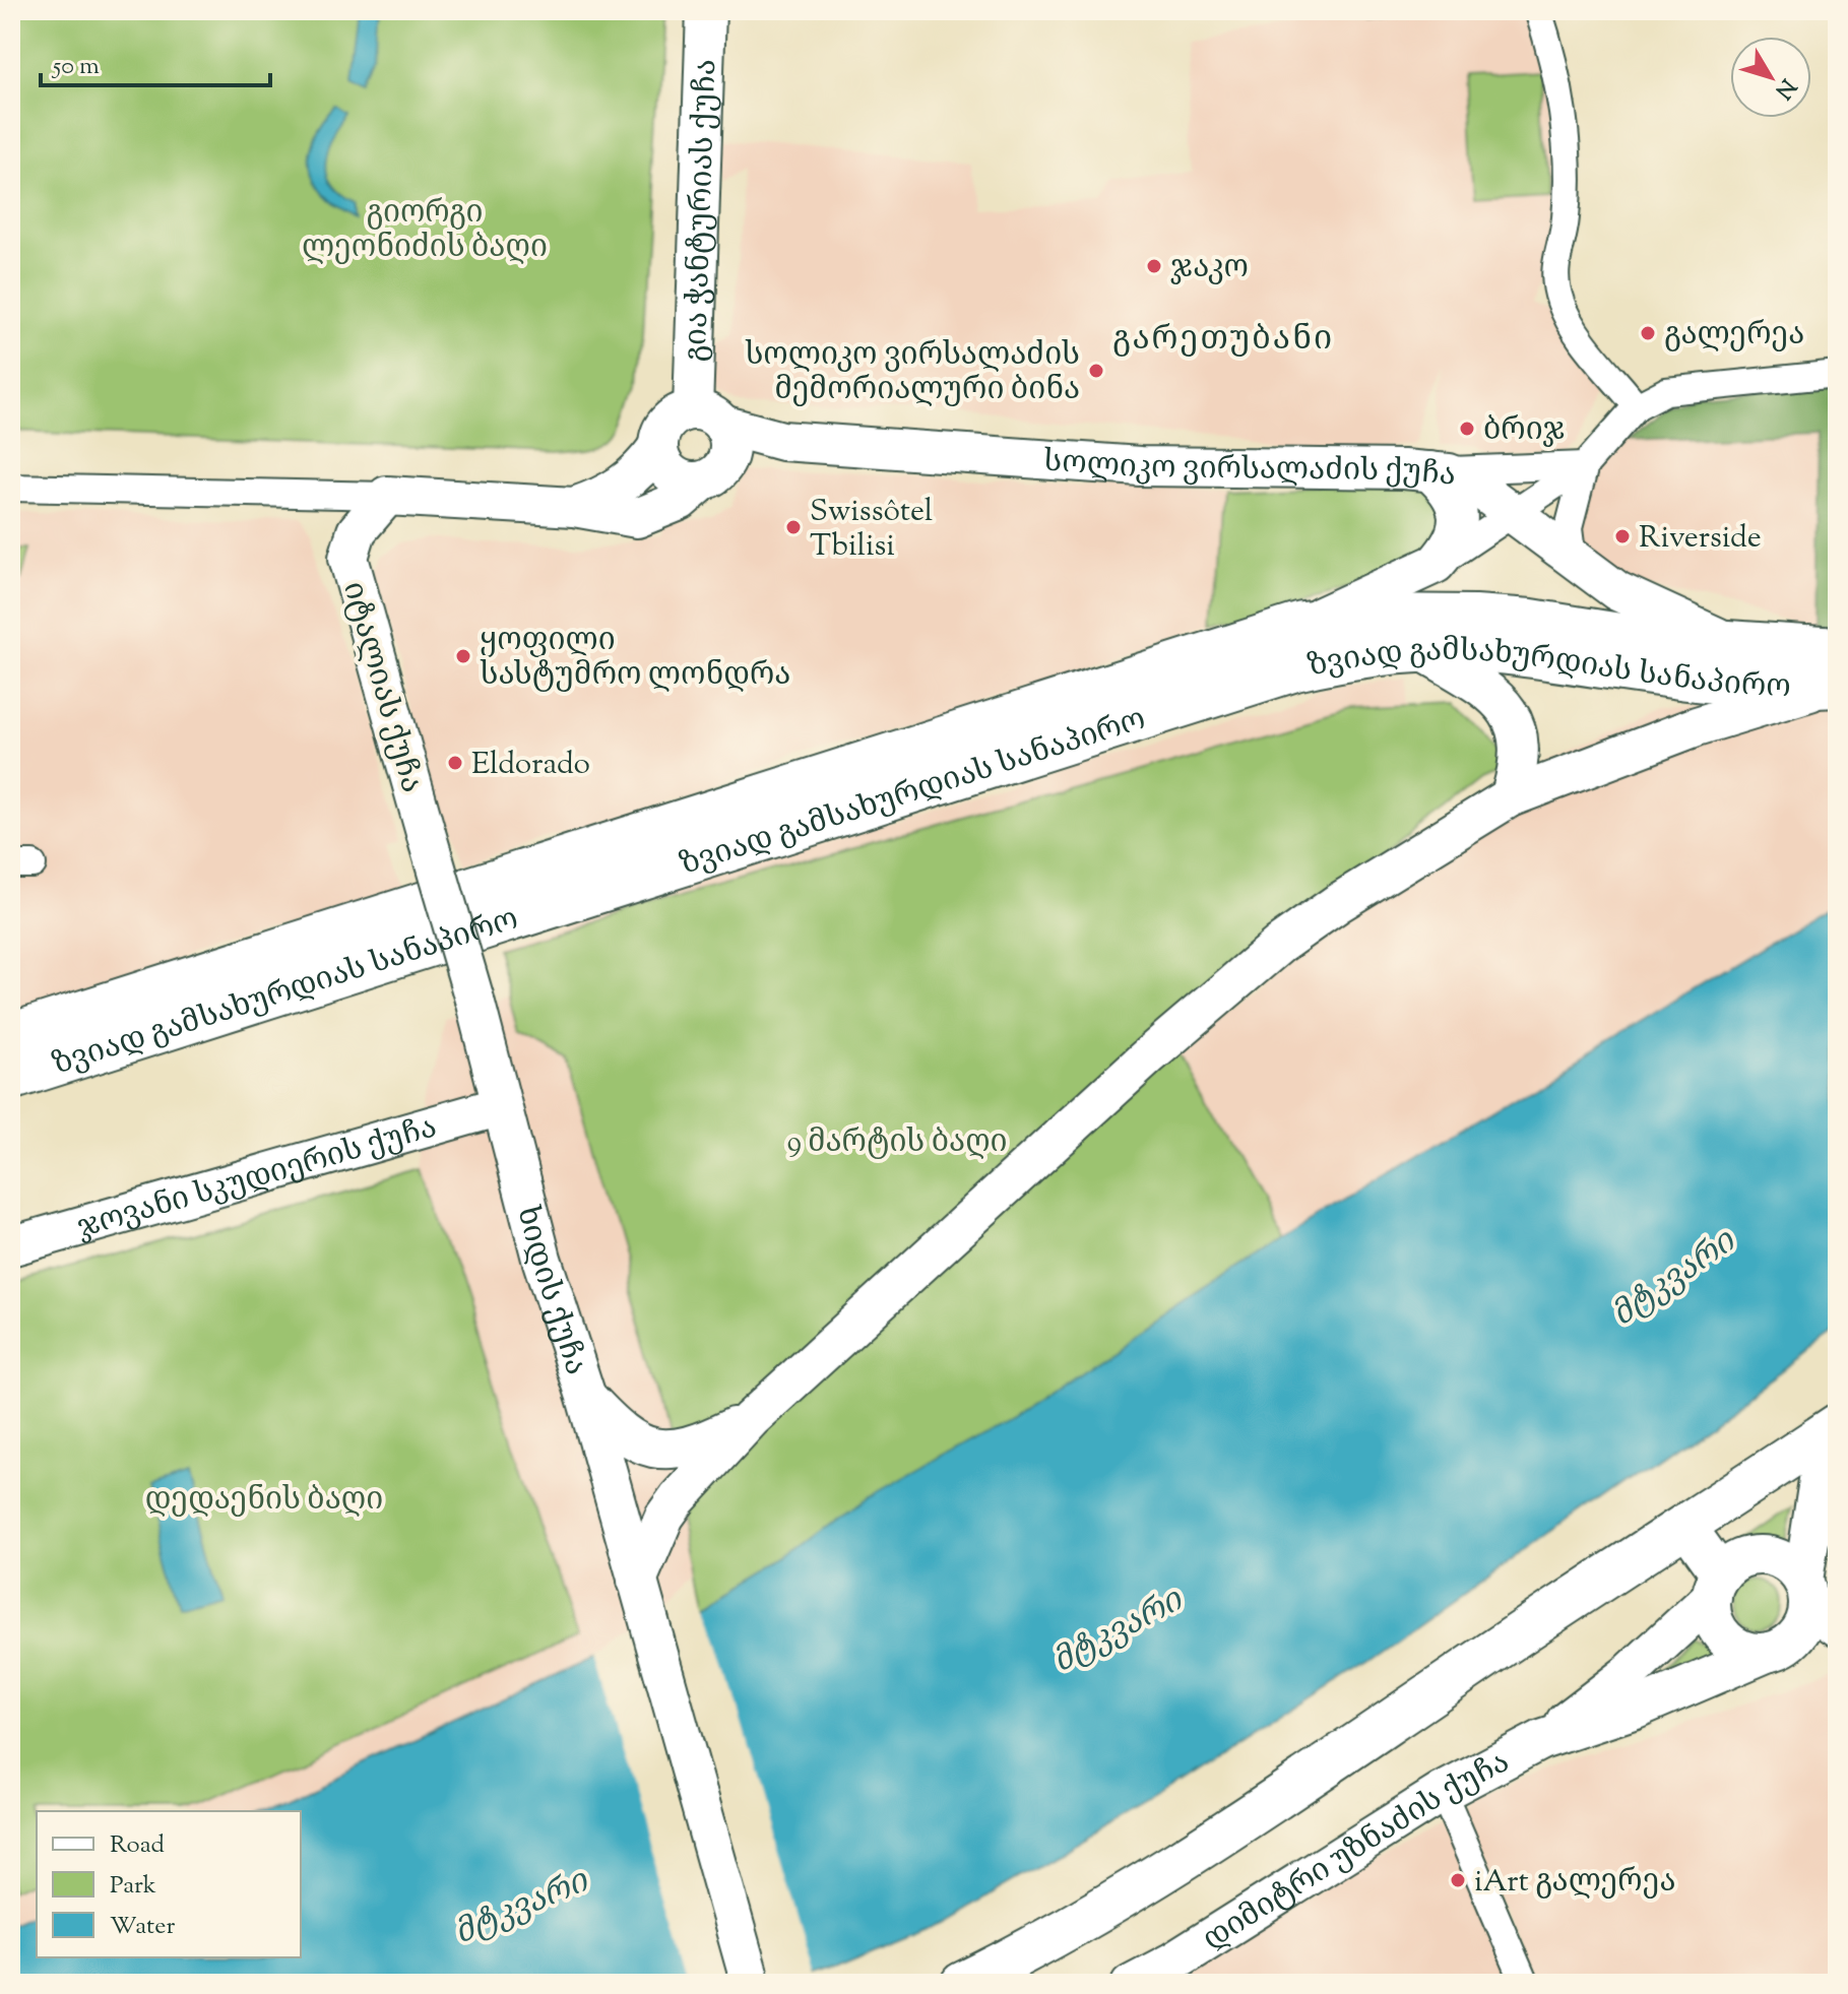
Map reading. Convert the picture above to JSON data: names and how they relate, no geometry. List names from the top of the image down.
{
  "streets": {
    "highway": ["ზვიად გამსახურდიას სანაპირო"],
    "street": [
      "გია ჭანტურიას ქუჩა",
      "სოლიკო ვირსალაძის ქუჩა",
      "იტალიას ქუჩა",
      "ჯოვანი სკუდიერის ქუჩა",
      "ხიდის ქუჩა",
      "დიმიტრი უზნაძის ქუჩა"
    ]
  },
  "crossings": [
    ["გია ჭანტურიას ქუჩა", "სოლიკო ვირსალაძის ქუჩა"],
    ["სოლიკო ვირსალაძის ქუჩა", "ზვიად გამსახურდიას სანაპირო"],
    ["იტალიას ქუჩა", "ხიდის ქუჩა"],
    ["ჯოვანი სკუდიერის ქუჩა", "ხიდის ქუჩა"]
  ],
  "districts": ["გარეთუბანი"],
  "water": ["მტკვარი"],
  "parks": ["გიორგი ლეონიძის ბაღი", "9 მარტის ბაღი", "დედაენის ბაღი"],
  "places": [
    "ჯაკო",
    "გალერეა",
    "სოლიკო ვირსალაძის მემორიალური ბინა",
    "ბრიჯ",
    "Swissôtel Tbilisi",
    "Riverside",
    "ყოფილი სასტუმრო ლონდრა",
    "Eldorado",
    "iArt გალერეა"
  ],
  "legend": ["Road", "Park", "Water"],
  "scale_bar": "50 m",
  "north": "bottom right"
}
